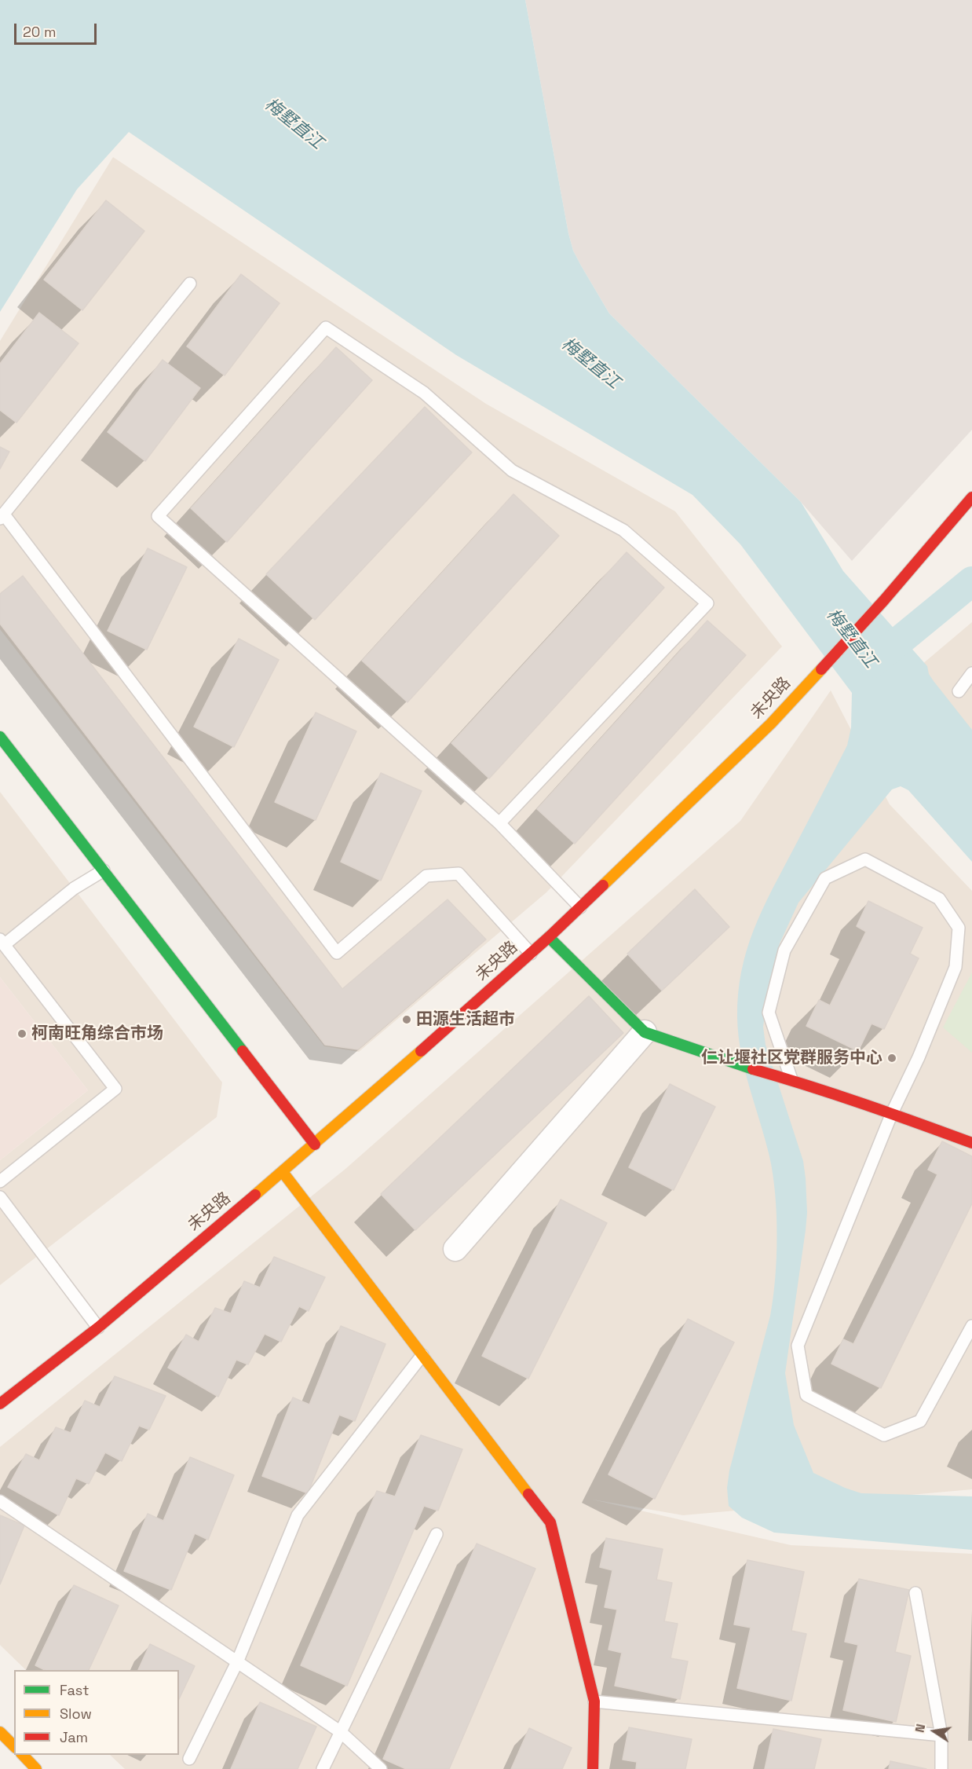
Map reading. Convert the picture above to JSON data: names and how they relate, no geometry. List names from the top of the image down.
{
  "streets": {
    "street": ["未央路"]
  },
  "water": ["梅墅直江"],
  "places": ["田源生活超市", "柯南旺角综合市场", "仁让堰社区党群服务中心"],
  "legend": ["Fast", "Slow", "Jam"],
  "scale_bar": "20 m",
  "north": "left"
}
